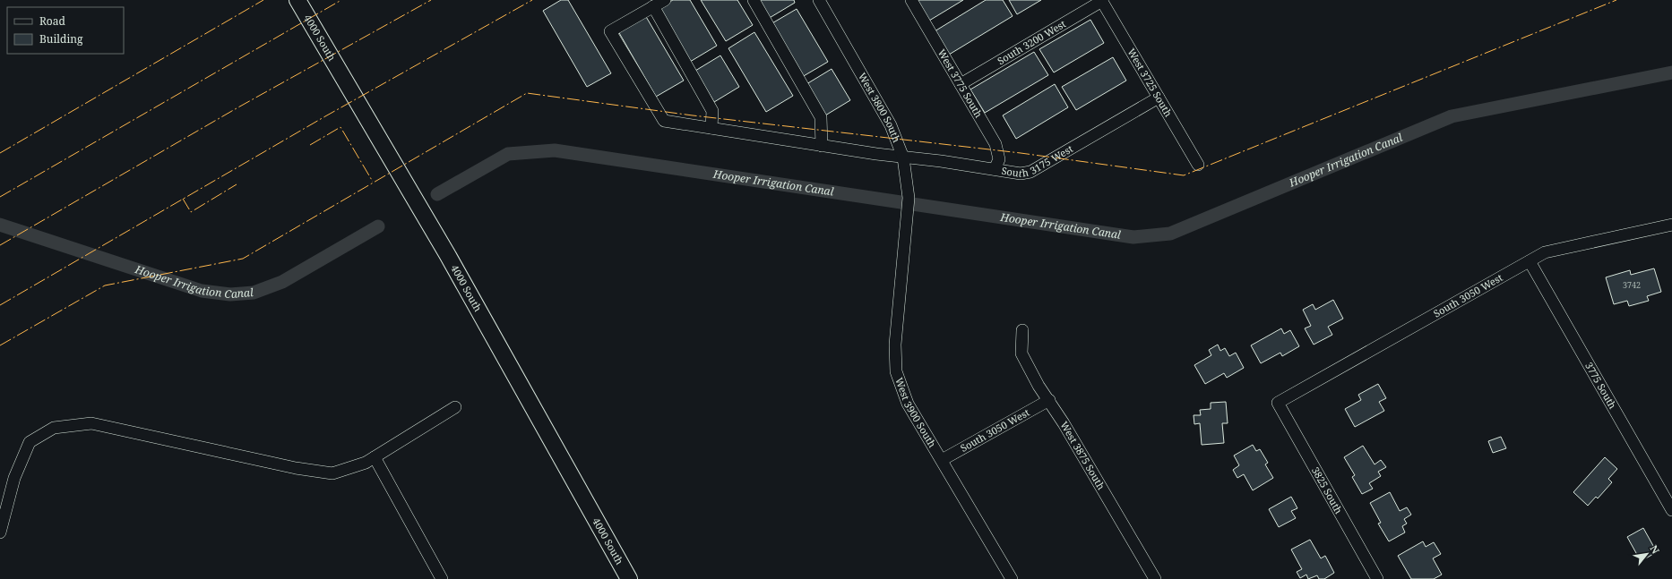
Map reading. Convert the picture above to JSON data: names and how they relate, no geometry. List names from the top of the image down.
{
  "streets": {
    "main road": ["4000 South"],
    "street": [
      "South 3200 West",
      "West 3725 South",
      "West 3775 South",
      "West 3800 South",
      "South 3175 West",
      "South 3050 West",
      "3775 South",
      "West 3900 South",
      "West 3875 South",
      "3825 South"
    ]
  },
  "crossings": [
    ["South 3200 West", "West 3725 South"],
    ["South 3200 West", "West 3775 South"],
    ["West 3725 South", "South 3175 West"],
    ["West 3775 South", "South 3175 West"],
    ["West 3800 South", "South 3175 West"],
    ["West 3800 South", "West 3900 South"],
    ["South 3050 West", "3775 South"],
    ["South 3050 West", "West 3900 South"],
    ["South 3050 West", "West 3875 South"],
    ["South 3050 West", "3825 South"]
  ],
  "water": ["Hooper Irrigation Canal"],
  "house_numbers": ["3742"],
  "legend": ["Road", "Building"],
  "north": "top right"
}
